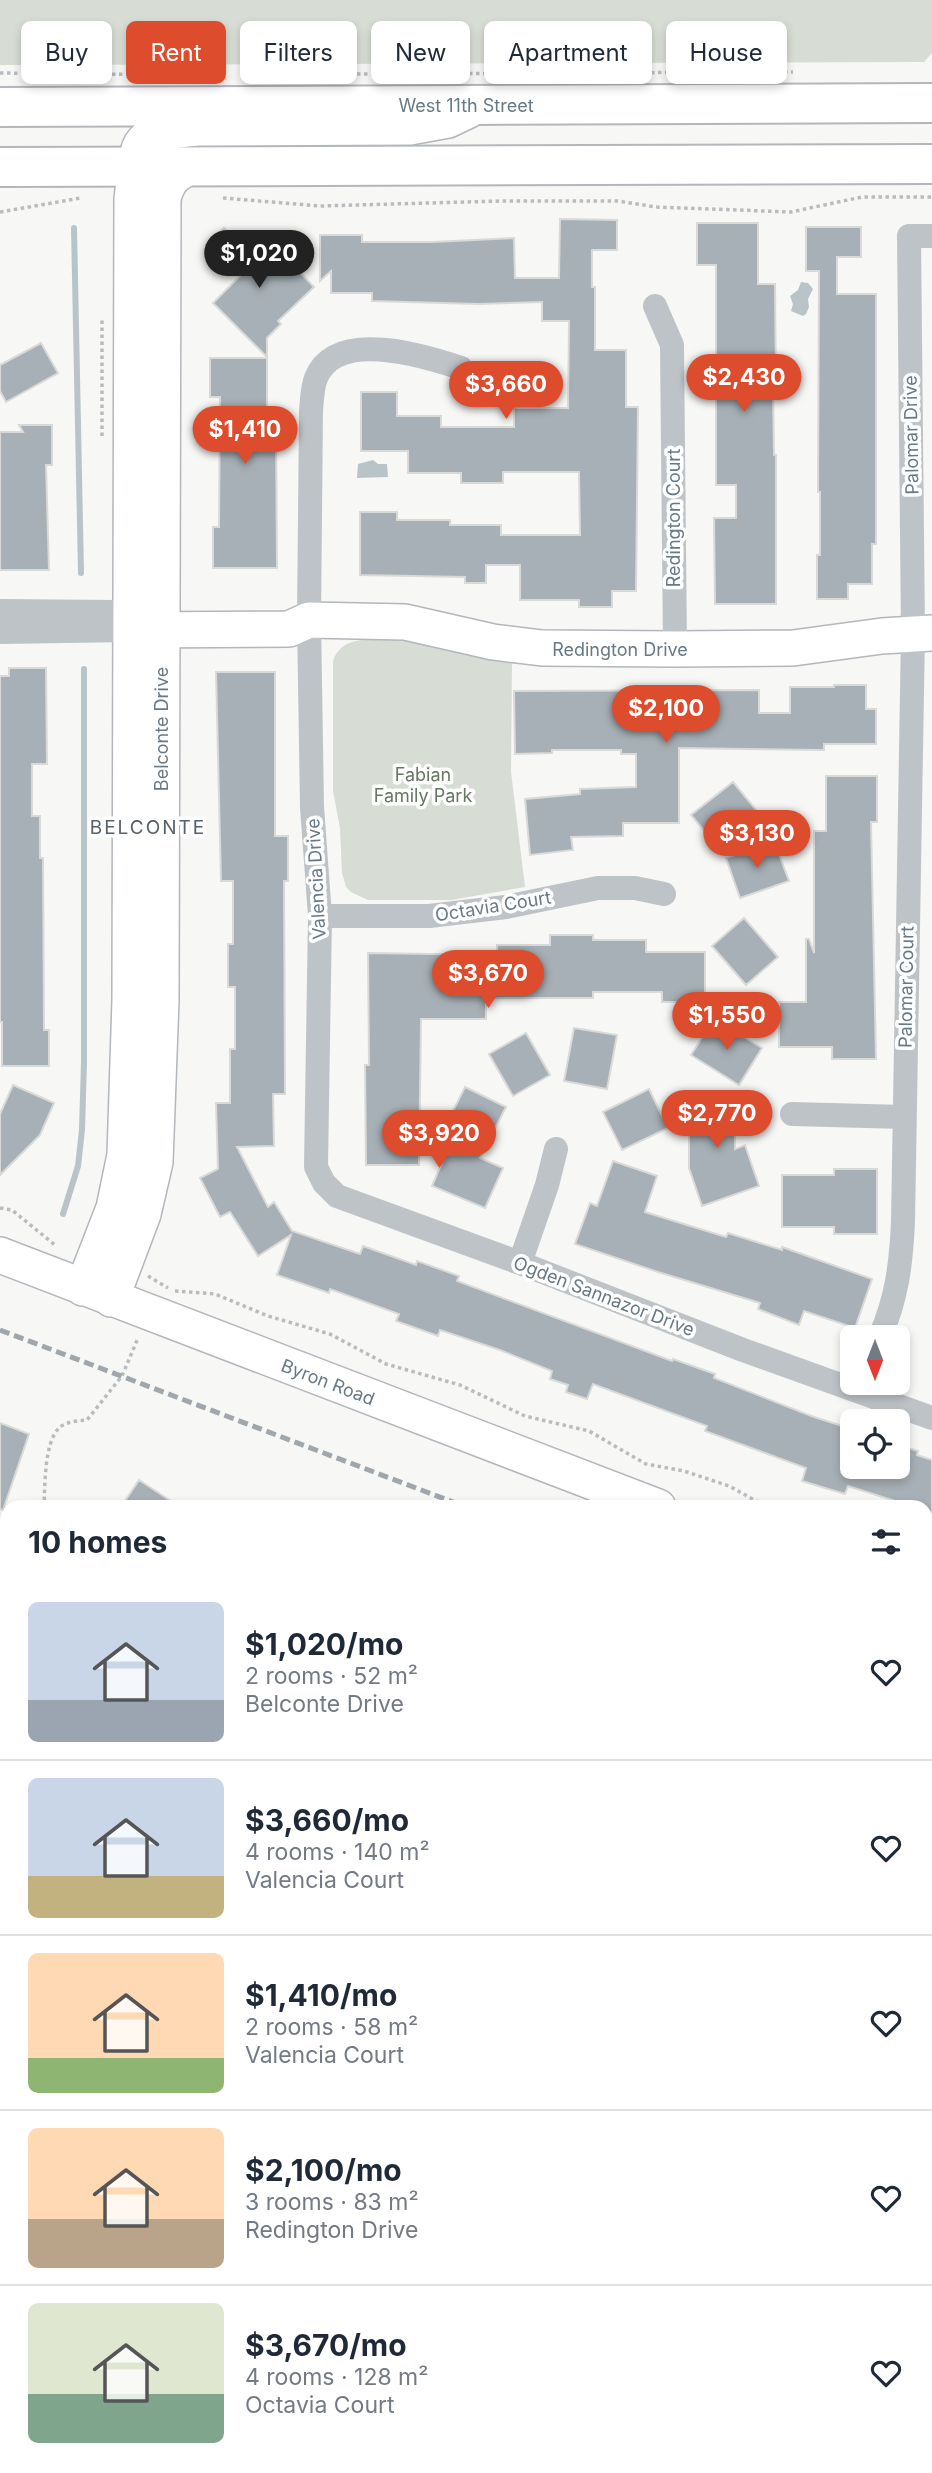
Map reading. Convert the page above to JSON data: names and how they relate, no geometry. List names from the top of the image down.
{
  "streets": {
    "main road": [
      "West 11th Street",
      "Redington Drive",
      "Belconte Drive",
      "Byron Road"
    ],
    "street": [
      "Palomar Drive",
      "Redington Court",
      "Valencia Drive",
      "Octavia Court",
      "Palomar Court",
      "Ogden Sannazor Drive"
    ]
  },
  "crossings": [
    ["West 11th Street", "Belconte Drive"],
    ["Palomar Drive", "Redington Drive"],
    ["Palomar Drive", "Palomar Court"],
    ["Redington Court", "Redington Drive"],
    ["Redington Drive", "Belconte Drive"],
    ["Redington Drive", "Valencia Drive"],
    ["Redington Drive", "Palomar Court"],
    ["Belconte Drive", "Byron Road"],
    ["Valencia Drive", "Octavia Court"],
    ["Valencia Drive", "Ogden Sannazor Drive"]
  ],
  "districts": ["BELCONTE"],
  "parks": ["Fabian Family Park"],
  "north": "bottom",
  "page": {
    "chip": [
      "Buy",
      "Rent",
      "Filters",
      "New",
      "Apartment",
      "House"
    ],
    "price": [
      "$1,020",
      "$2,430",
      "$3,660",
      "$1,410",
      "$2,100",
      "$3,130",
      "$3,670",
      "$1,550",
      "$2,770",
      "$3,920"
    ],
    "heading": "10 homes",
    "list": [
      {
        "name": "$1,020/mo",
        "note": "2 rooms · 52 m² · Belconte Drive"
      },
      {
        "name": "$3,660/mo",
        "note": "4 rooms · 140 m² · Valencia Court"
      },
      {
        "name": "$1,410/mo",
        "note": "2 rooms · 58 m² · Valencia Court"
      },
      {
        "name": "$2,100/mo",
        "note": "3 rooms · 83 m² · Redington Drive"
      },
      {
        "name": "$3,670/mo",
        "note": "4 rooms · 128 m² · Octavia Court"
      }
    ]
  }
}
